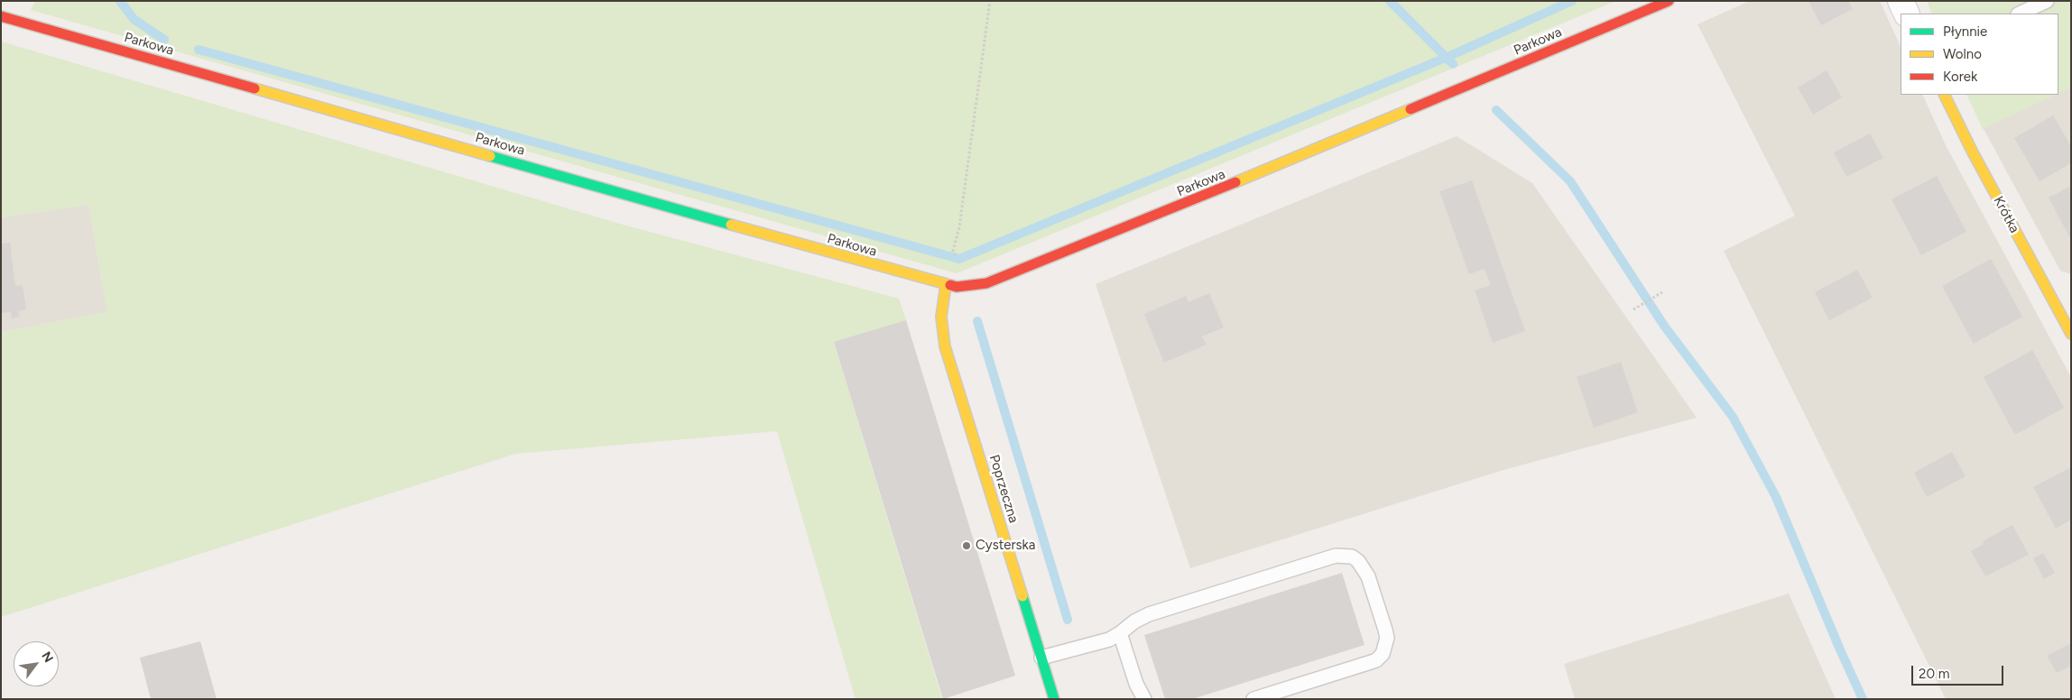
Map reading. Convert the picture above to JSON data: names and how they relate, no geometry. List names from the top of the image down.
{
  "streets": {
    "street": ["Parkowa", "Krótka", "Poprzeczna"]
  },
  "crossings": [
    ["Parkowa", "Poprzeczna"]
  ],
  "places": ["Cysterska"],
  "legend": ["Płynnie", "Wolno", "Korek"],
  "scale_bar": "20 m",
  "north": "top right"
}
